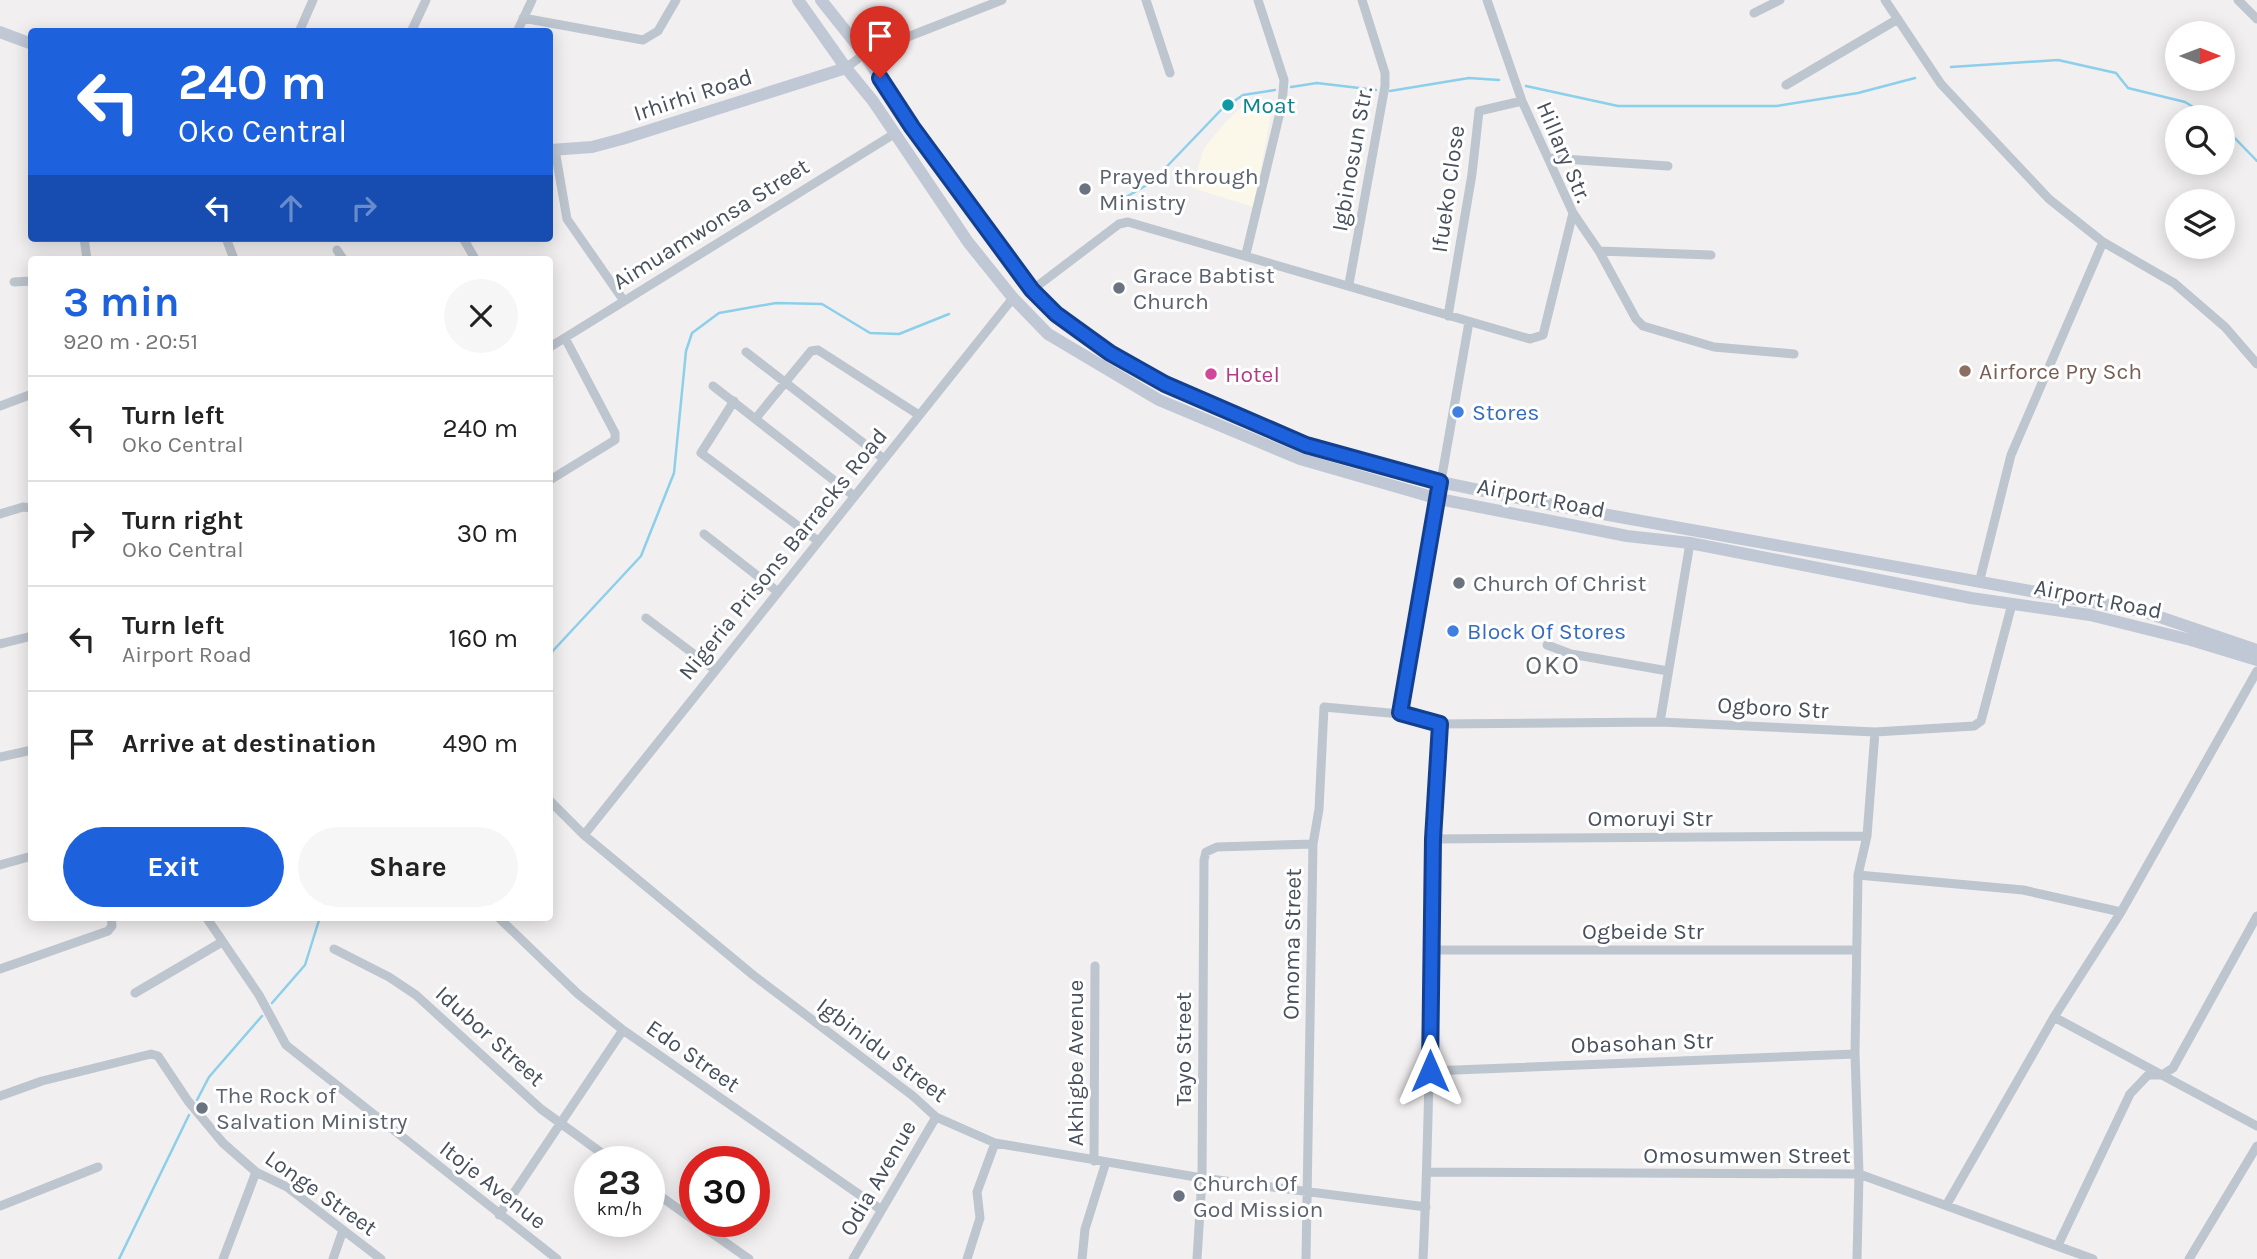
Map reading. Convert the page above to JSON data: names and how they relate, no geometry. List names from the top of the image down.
{
  "streets": {
    "main road": ["Irhirhi Road", "Airport Road"],
    "street": [
      "Hillary Str.",
      "Igbinosun Str.",
      "Ifueko Close",
      "Aimuamwonsa Street",
      "Nigeria Prisons Barracks Road",
      "Ogboro Str",
      "Omoruyi Str",
      "Ogbeide Str",
      "Omoma Street",
      "Idubor Street",
      "Obasohan Str",
      "Tayo Street",
      "Igbinidu Street",
      "Edo Street",
      "Akhigbe Avenue",
      "Omosumwen Street",
      "Odia Avenue",
      "Itoje Avenue",
      "Longe Street"
    ]
  },
  "crossings": [
    ["Irhirhi Road", "Airport Road"],
    ["Hillary Str.", "Ifueko Close"],
    ["Aimuamwonsa Street", "Airport Road"],
    ["Airport Road", "Nigeria Prisons Barracks Road"],
    ["Airport Road", "Ogboro Str"],
    ["Nigeria Prisons Barracks Road", "Igbinidu Street"],
    ["Ogboro Str", "Omoma Street"],
    ["Omoma Street", "Tayo Street"],
    ["Omoma Street", "Igbinidu Street"],
    ["Tayo Street", "Igbinidu Street"],
    ["Igbinidu Street", "Akhigbe Avenue"],
    ["Igbinidu Street", "Odia Avenue"],
    ["Edo Street", "Odia Avenue"]
  ],
  "districts": ["OKO"],
  "places": [
    "Moat",
    "Prayed through Ministry",
    "Grace Babtist Church",
    "Airforce Pry Sch",
    "Hotel",
    "Stores",
    "Church Of Christ",
    "Block Of Stores",
    "The Rock of Salvation Ministry",
    "Church Of God Mission"
  ],
  "north": "right",
  "page": {
    "turn": ["240 m", "Oko Central"],
    "heading": ["3 min", "920 m · 20:51"],
    "list": [
      {
        "name": "Turn left",
        "note": "Oko Central",
        "value": "240 m"
      },
      {
        "name": "Turn right",
        "note": "Oko Central",
        "value": "30 m"
      },
      {
        "name": "Turn left",
        "note": "Airport Road",
        "value": "160 m"
      },
      {
        "name": "Arrive at destination",
        "value": "490 m"
      }
    ],
    "buttons": ["Exit", "Share"],
    "speed": "23 km/h",
    "limit": "30"
  }
}
